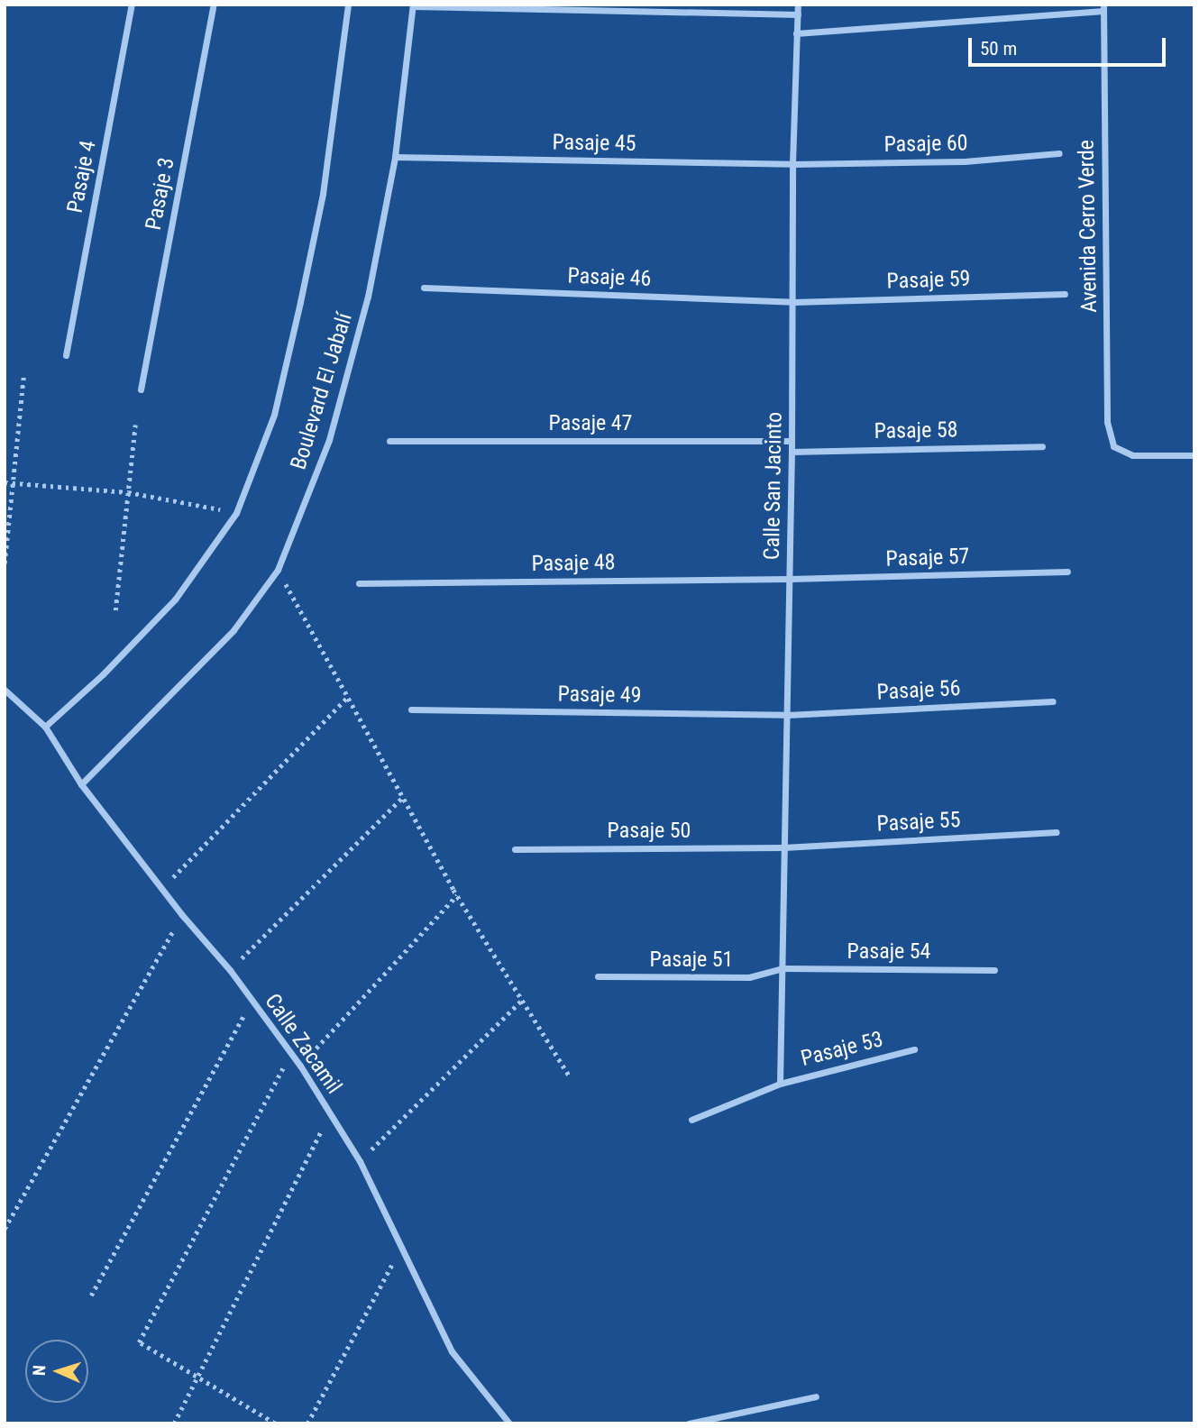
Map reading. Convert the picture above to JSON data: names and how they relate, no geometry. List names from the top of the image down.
{
  "streets": {
    "street": [
      "Pasaje 45",
      "Pasaje 60",
      "Pasaje 4",
      "Pasaje 3",
      "Avenida Cerro Verde",
      "Pasaje 46",
      "Pasaje 59",
      "Boulevard El Jabalí",
      "Pasaje 47",
      "Pasaje 58",
      "Calle San Jacinto",
      "Pasaje 57",
      "Pasaje 48",
      "Pasaje 56",
      "Pasaje 49",
      "Pasaje 55",
      "Pasaje 50",
      "Pasaje 54",
      "Pasaje 51",
      "Calle Zacamil",
      "Pasaje 53"
    ]
  },
  "crossings": [
    ["Pasaje 45", "Pasaje 60"],
    ["Pasaje 45", "Boulevard El Jabalí"],
    ["Pasaje 45", "Calle San Jacinto"],
    ["Pasaje 60", "Calle San Jacinto"],
    ["Pasaje 46", "Pasaje 59"],
    ["Pasaje 46", "Calle San Jacinto"],
    ["Pasaje 59", "Calle San Jacinto"],
    ["Boulevard El Jabalí", "Calle Zacamil"],
    ["Pasaje 47", "Calle San Jacinto"],
    ["Pasaje 58", "Calle San Jacinto"],
    ["Calle San Jacinto", "Pasaje 57"],
    ["Calle San Jacinto", "Pasaje 48"],
    ["Calle San Jacinto", "Pasaje 56"],
    ["Calle San Jacinto", "Pasaje 49"],
    ["Calle San Jacinto", "Pasaje 55"],
    ["Calle San Jacinto", "Pasaje 50"],
    ["Calle San Jacinto", "Pasaje 54"],
    ["Calle San Jacinto", "Pasaje 51"],
    ["Calle San Jacinto", "Pasaje 53"],
    ["Pasaje 57", "Pasaje 48"],
    ["Pasaje 56", "Pasaje 49"],
    ["Pasaje 55", "Pasaje 50"],
    ["Pasaje 54", "Pasaje 51"]
  ],
  "scale_bar": "50 m",
  "north": "left"
}
